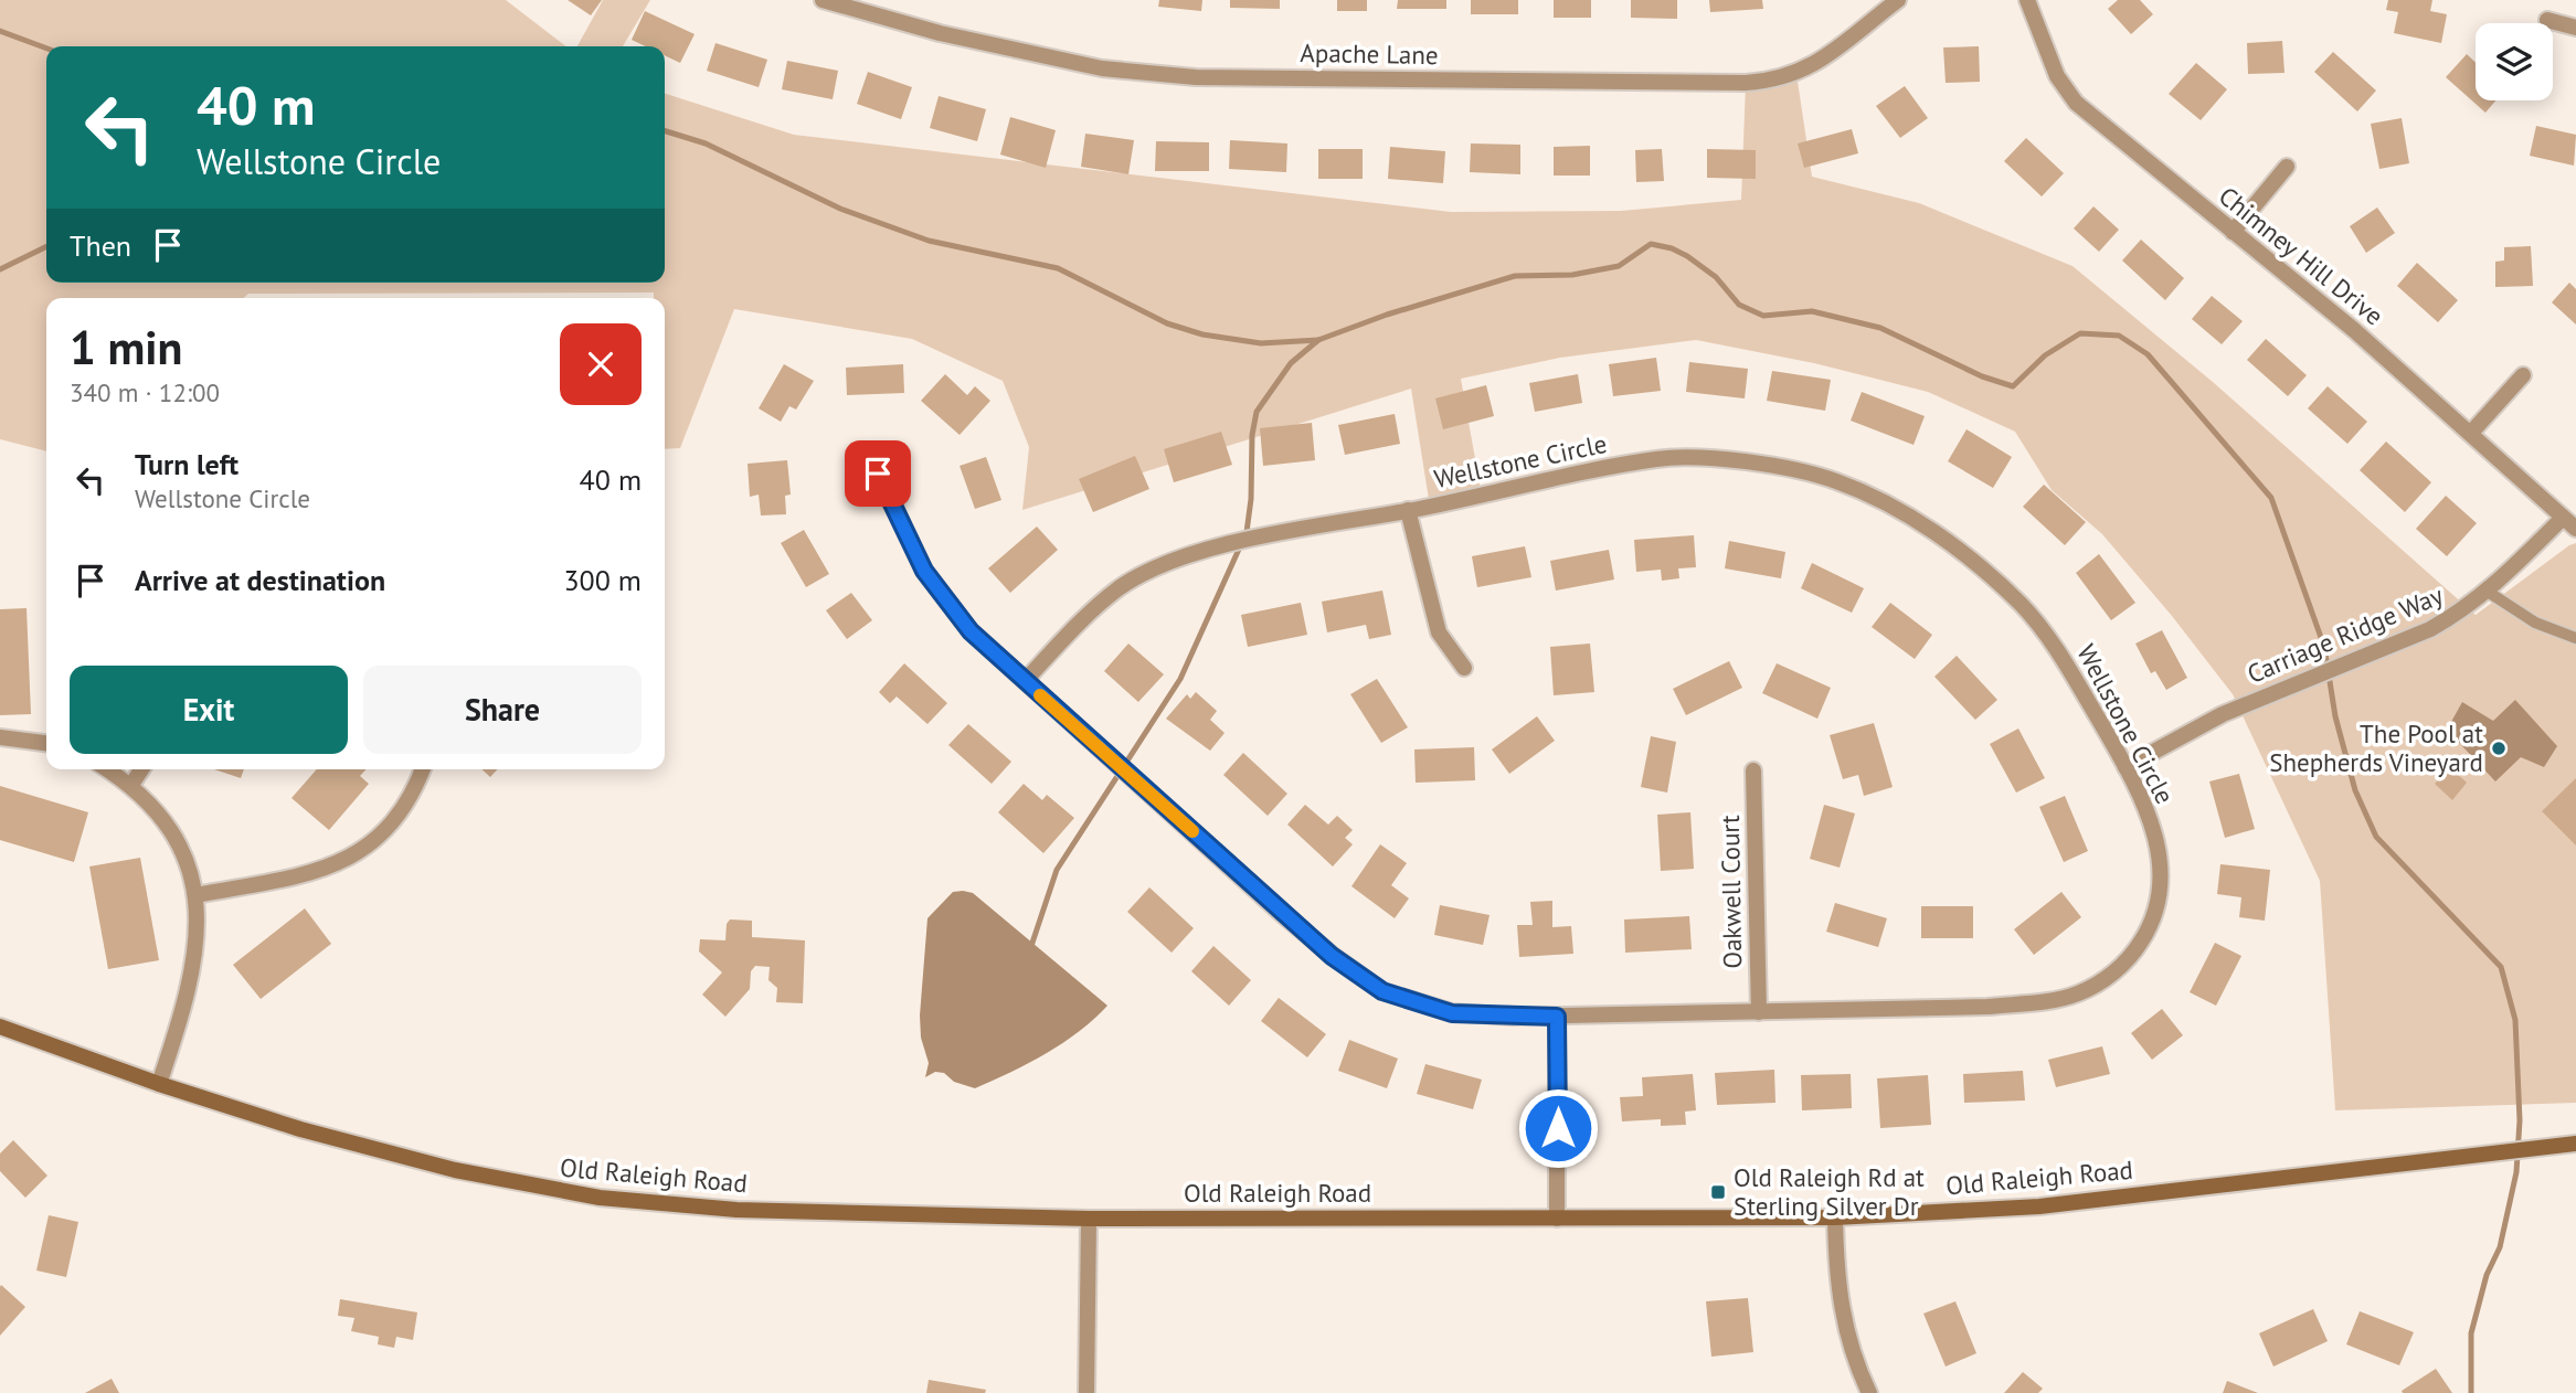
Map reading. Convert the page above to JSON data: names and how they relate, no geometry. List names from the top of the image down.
{
  "streets": {
    "main road": ["Old Raleigh Road"],
    "street": [
      "Apache Lane",
      "Chimney Hill Drive",
      "Wellstone Circle",
      "Carriage Ridge Way",
      "Oakwell Court"
    ]
  },
  "crossings": [
    ["Chimney Hill Drive", "Carriage Ridge Way"],
    ["Wellstone Circle", "Carriage Ridge Way"],
    ["Wellstone Circle", "Oakwell Court"]
  ],
  "places": {
    "other": ["The Pool at Shepherds Vineyard"],
    "transit": ["Old Raleigh Rd at Sterling Silver Dr"]
  },
  "page": {
    "turn": ["40 m", "Wellstone Circle"],
    "then": "Then",
    "heading": ["1 min", "340 m · 12:00"],
    "list": [
      {
        "name": "Turn left",
        "note": "Wellstone Circle",
        "value": "40 m"
      },
      {
        "name": "Arrive at destination",
        "value": "300 m"
      }
    ],
    "buttons": ["Exit", "Share"]
  }
}
